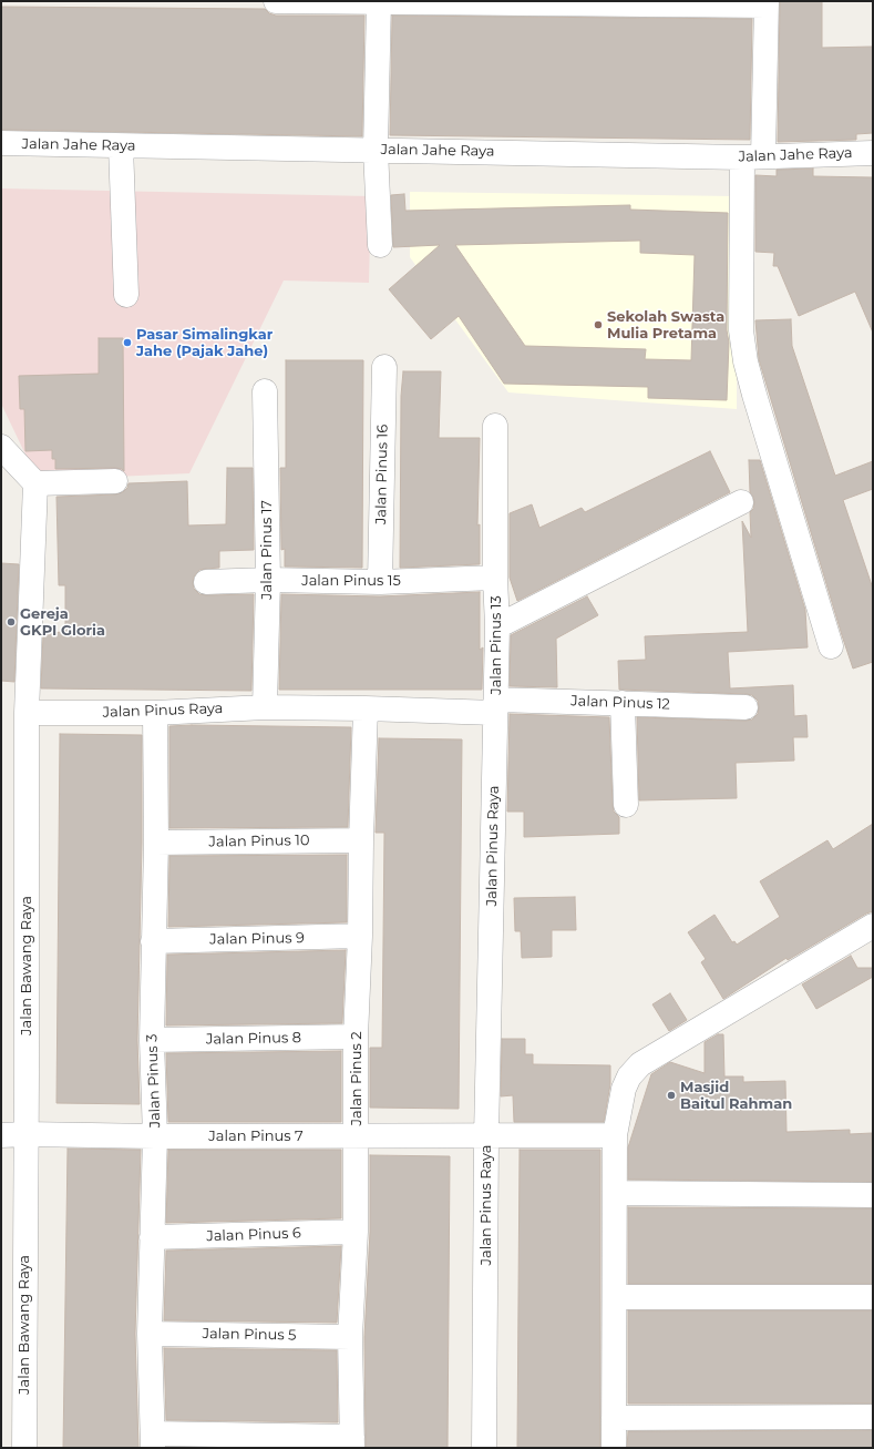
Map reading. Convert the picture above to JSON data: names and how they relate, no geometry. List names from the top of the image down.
{
  "streets": {
    "street": [
      "Jalan Jahe Raya",
      "Jalan Pinus 16",
      "Jalan Pinus 17",
      "Jalan Pinus 15",
      "Jalan Pinus 13",
      "Jalan Pinus 12",
      "Jalan Pinus Raya",
      "Jalan Pinus 10",
      "Jalan Pinus 9",
      "Jalan Bawang Raya",
      "Jalan Pinus 8",
      "Jalan Pinus 2",
      "Jalan Pinus 3",
      "Jalan Pinus 7",
      "Jalan Pinus 6",
      "Jalan Pinus 5"
    ]
  },
  "crossings": [
    ["Jalan Pinus 16", "Jalan Pinus 15"],
    ["Jalan Pinus 17", "Jalan Pinus 15"],
    ["Jalan Pinus 17", "Jalan Pinus Raya"],
    ["Jalan Pinus 15", "Jalan Pinus 13"],
    ["Jalan Pinus 13", "Jalan Pinus 12"],
    ["Jalan Pinus 13", "Jalan Pinus Raya"],
    ["Jalan Pinus 12", "Jalan Pinus Raya"],
    ["Jalan Pinus Raya", "Jalan Bawang Raya"],
    ["Jalan Pinus Raya", "Jalan Pinus 2"],
    ["Jalan Pinus Raya", "Jalan Pinus 3"],
    ["Jalan Pinus Raya", "Jalan Pinus 7"],
    ["Jalan Pinus 10", "Jalan Pinus 2"],
    ["Jalan Pinus 10", "Jalan Pinus 3"],
    ["Jalan Pinus 9", "Jalan Pinus 2"],
    ["Jalan Pinus 9", "Jalan Pinus 3"],
    ["Jalan Bawang Raya", "Jalan Pinus 7"],
    ["Jalan Pinus 8", "Jalan Pinus 2"],
    ["Jalan Pinus 8", "Jalan Pinus 3"],
    ["Jalan Pinus 2", "Jalan Pinus 7"],
    ["Jalan Pinus 2", "Jalan Pinus 6"],
    ["Jalan Pinus 2", "Jalan Pinus 5"],
    ["Jalan Pinus 3", "Jalan Pinus 7"],
    ["Jalan Pinus 3", "Jalan Pinus 6"],
    ["Jalan Pinus 3", "Jalan Pinus 5"]
  ],
  "places": [
    "Sekolah Swasta Mulia Pretama",
    "Pasar Simalingkar Jahe (Pajak Jahe)",
    "Gereja GKPI Gloria",
    "Masjid Baitul Rahman"
  ]
}
